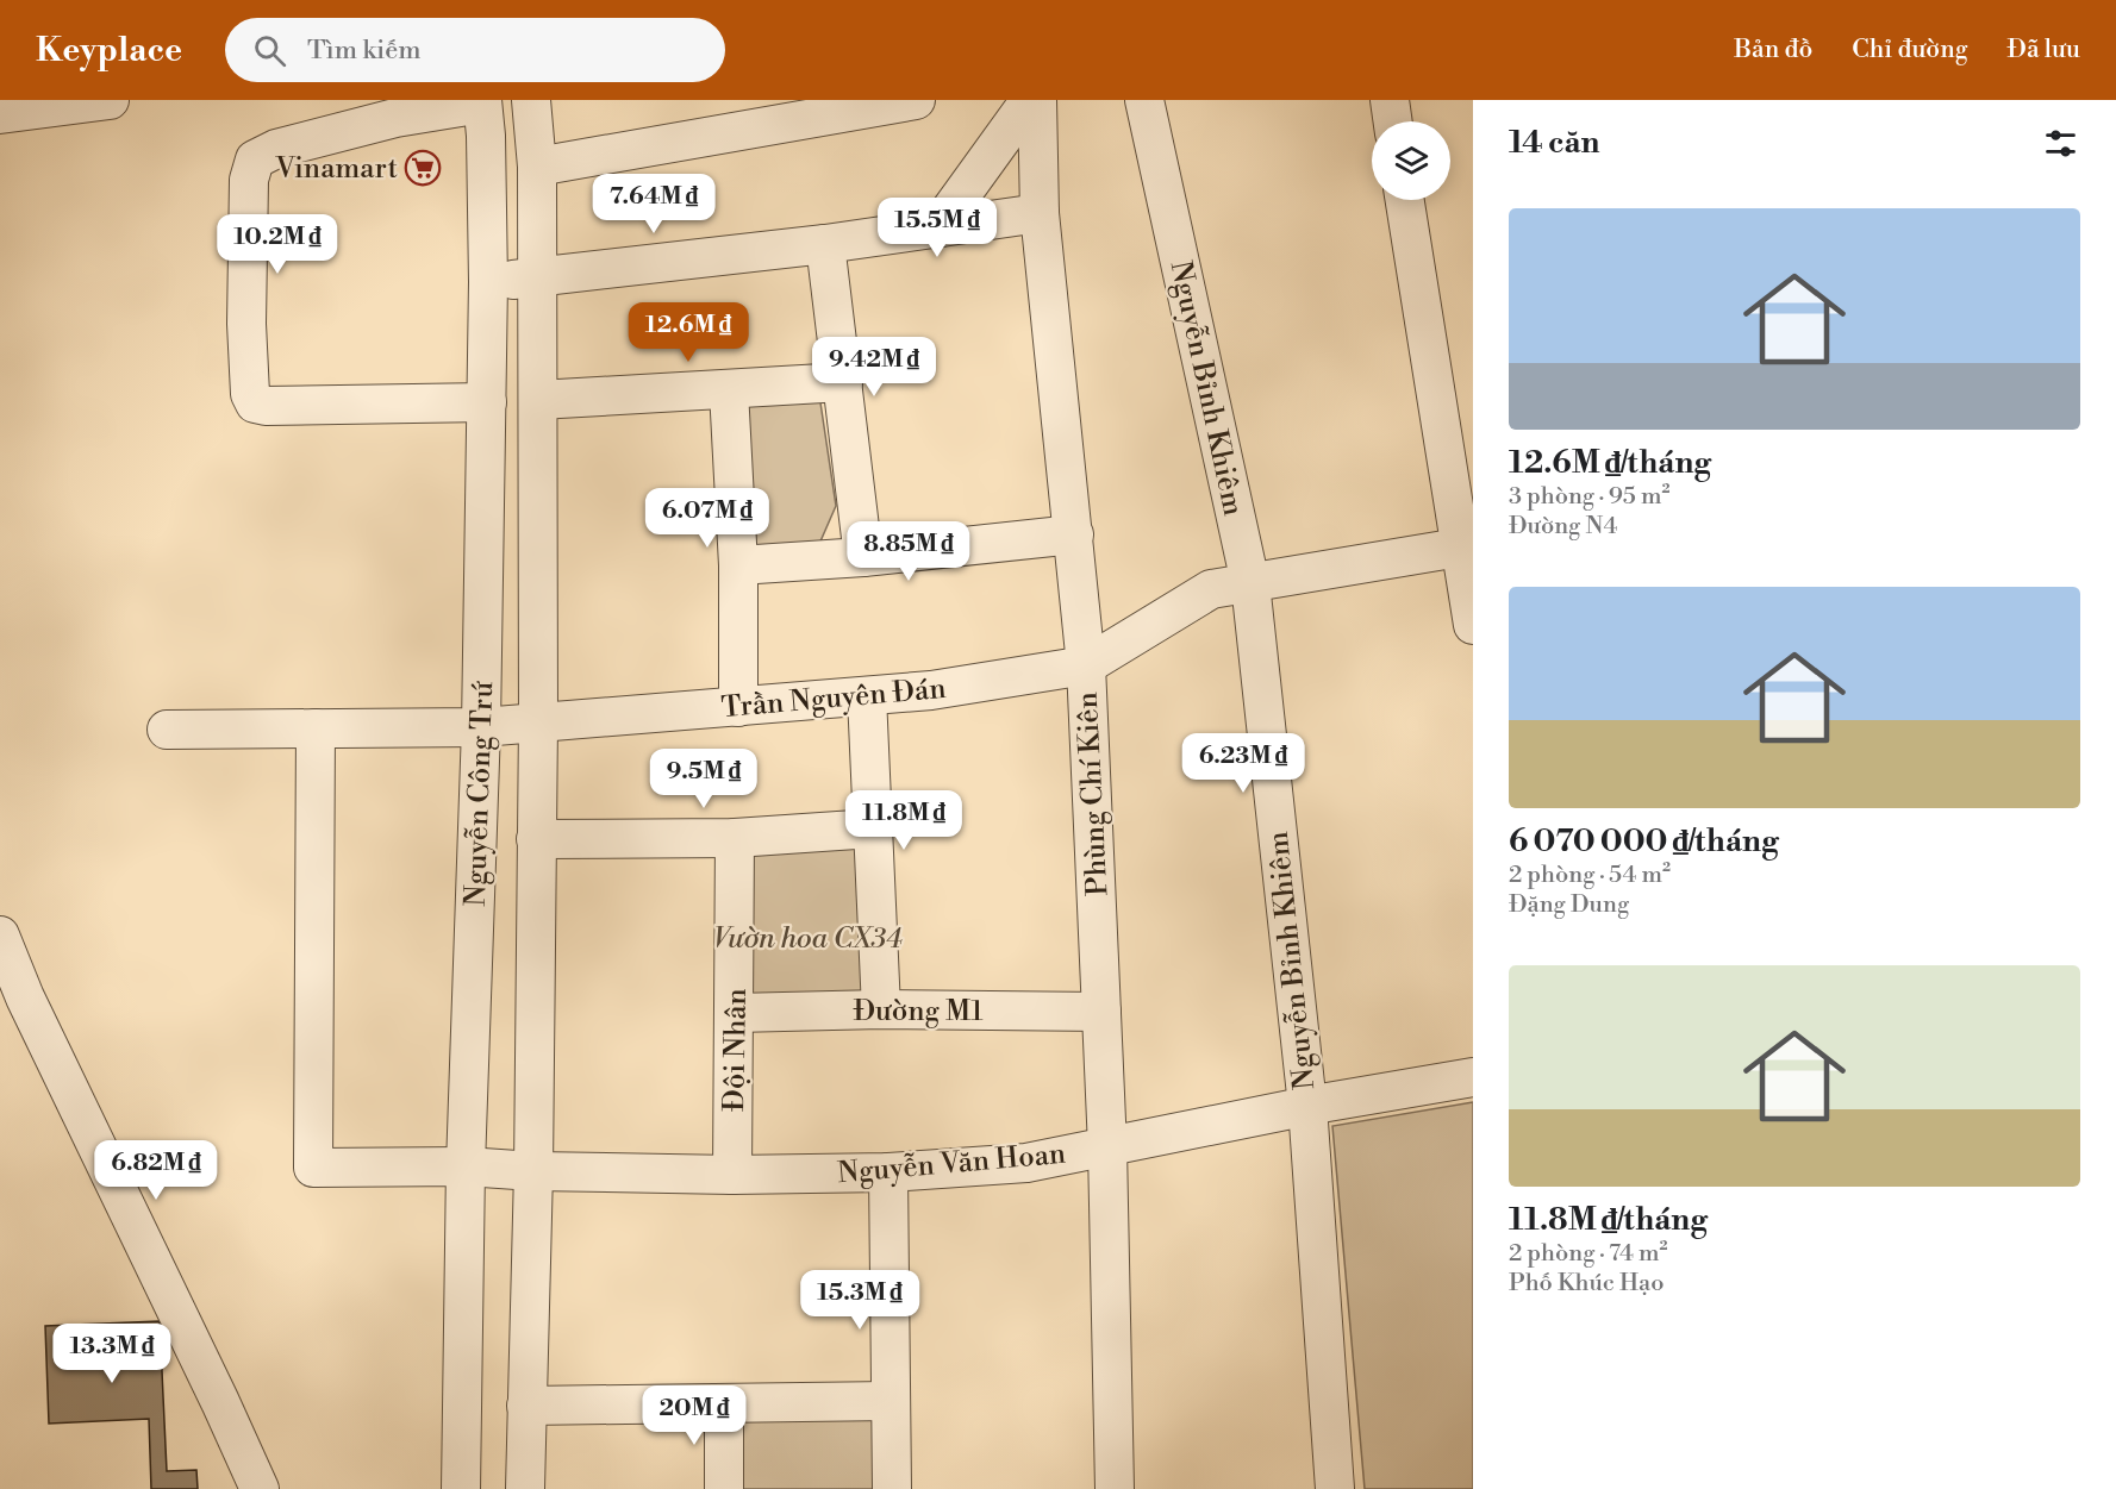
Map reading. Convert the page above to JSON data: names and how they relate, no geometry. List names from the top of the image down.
{
  "streets": {
    "street": [
      "Nguyễn Bỉnh Khiêm",
      "Trần Nguyên Đán",
      "Nguyễn Công Trứ",
      "Phùng Chí Kiên",
      "Đường M1",
      "Đội Nhân",
      "Nguyễn Văn Hoan"
    ]
  },
  "crossings": [
    ["Nguyễn Bỉnh Khiêm", "Trần Nguyên Đán"],
    ["Nguyễn Bỉnh Khiêm", "Nguyễn Văn Hoan"],
    ["Trần Nguyên Đán", "Nguyễn Công Trứ"],
    ["Trần Nguyên Đán", "Phùng Chí Kiên"],
    ["Trần Nguyên Đán", "Nguyễn Văn Hoan"],
    ["Nguyễn Công Trứ", "Nguyễn Văn Hoan"],
    ["Phùng Chí Kiên", "Đường M1"],
    ["Phùng Chí Kiên", "Nguyễn Văn Hoan"],
    ["Đường M1", "Đội Nhân"],
    ["Đội Nhân", "Nguyễn Văn Hoan"]
  ],
  "parks": ["Vườn hoa CX34"],
  "places": {
    "supermarket": ["Vinamart"]
  },
  "page": {
    "header": "Keyplace",
    "search": "Tìm kiếm",
    "nav": ["Bản đồ", "Chỉ đường", "Đã lưu"],
    "heading": "14 căn",
    "price": [
      "7.64M ₫",
      "15.5M ₫",
      "10.2M ₫",
      "12.6M ₫",
      "9.42M ₫",
      "6.07M ₫",
      "8.85M ₫",
      "6.23M ₫",
      "9.5M ₫",
      "11.8M ₫",
      "6.82M ₫",
      "15.3M ₫",
      "13.3M ₫",
      "20M ₫"
    ],
    "list": [
      {
        "name": "12.6M ₫/tháng",
        "note": "3 phòng · 95 m² · Đường N4"
      },
      {
        "name": "6 070 000 ₫/tháng",
        "note": "2 phòng · 54 m² · Đặng Dung"
      },
      {
        "name": "11.8M ₫/tháng",
        "note": "2 phòng · 74 m² · Phố Khúc Hạo"
      }
    ]
  }
}
